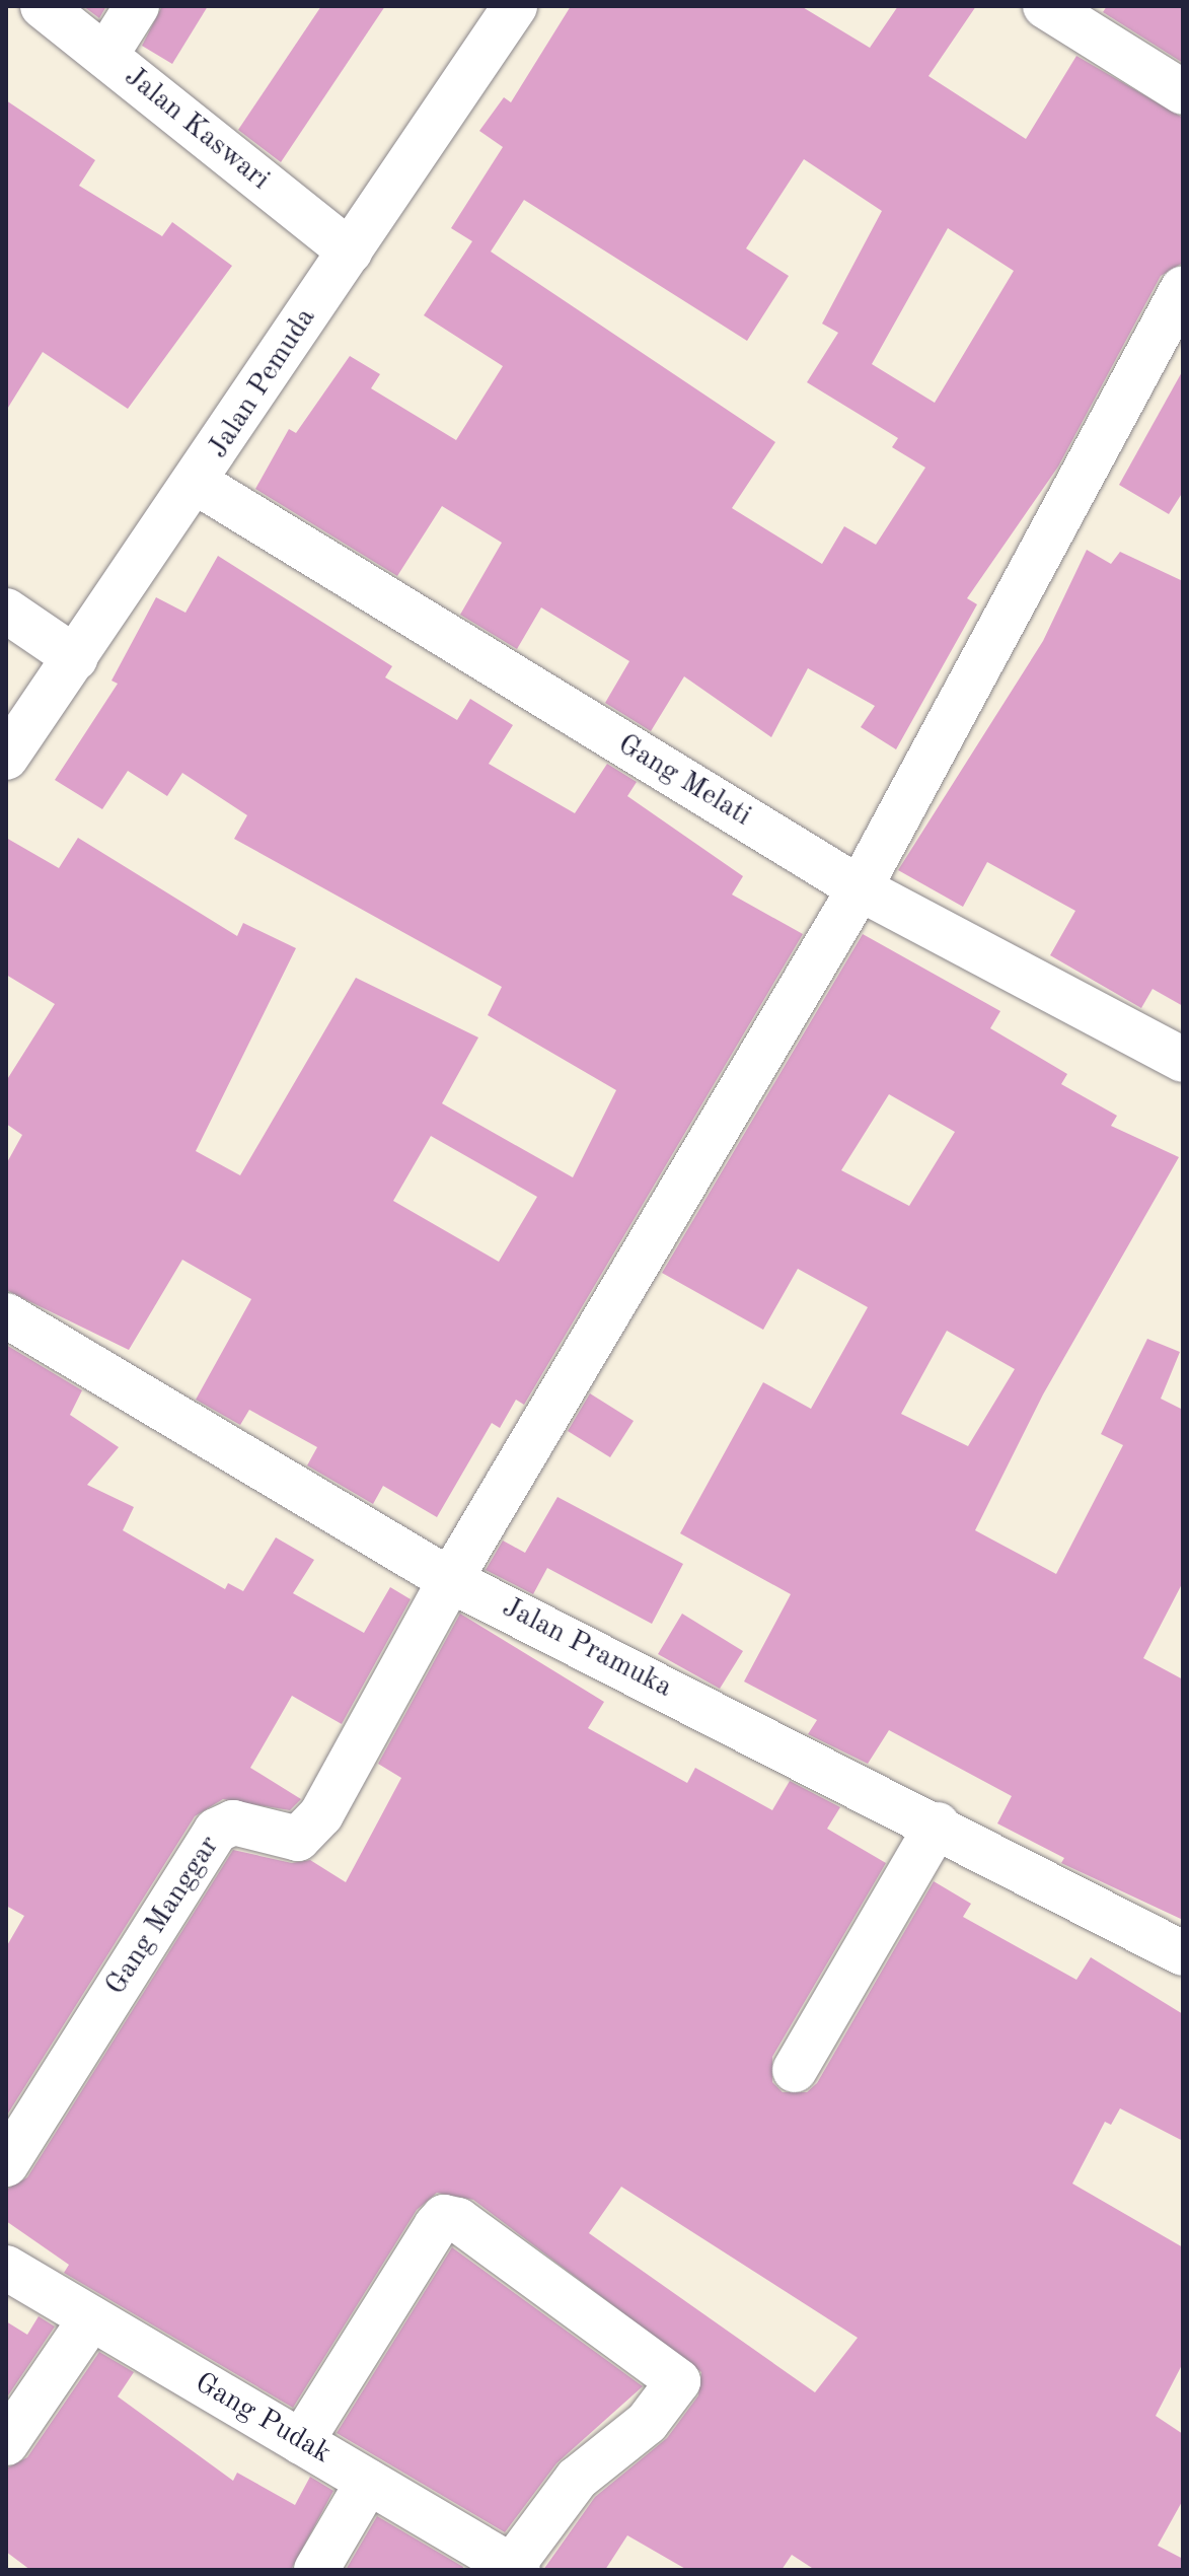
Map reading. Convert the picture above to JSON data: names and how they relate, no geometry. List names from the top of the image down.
{
  "streets": {
    "street": [
      "Jalan Kaswari",
      "Jalan Pemuda",
      "Gang Melati",
      "Jalan Pramuka",
      "Gang Manggar",
      "Gang Pudak"
    ]
  },
  "crossings": [
    ["Jalan Kaswari", "Jalan Pemuda"],
    ["Jalan Pemuda", "Gang Melati"],
    ["Gang Melati", "Gang Manggar"],
    ["Jalan Pramuka", "Gang Manggar"]
  ]
}
